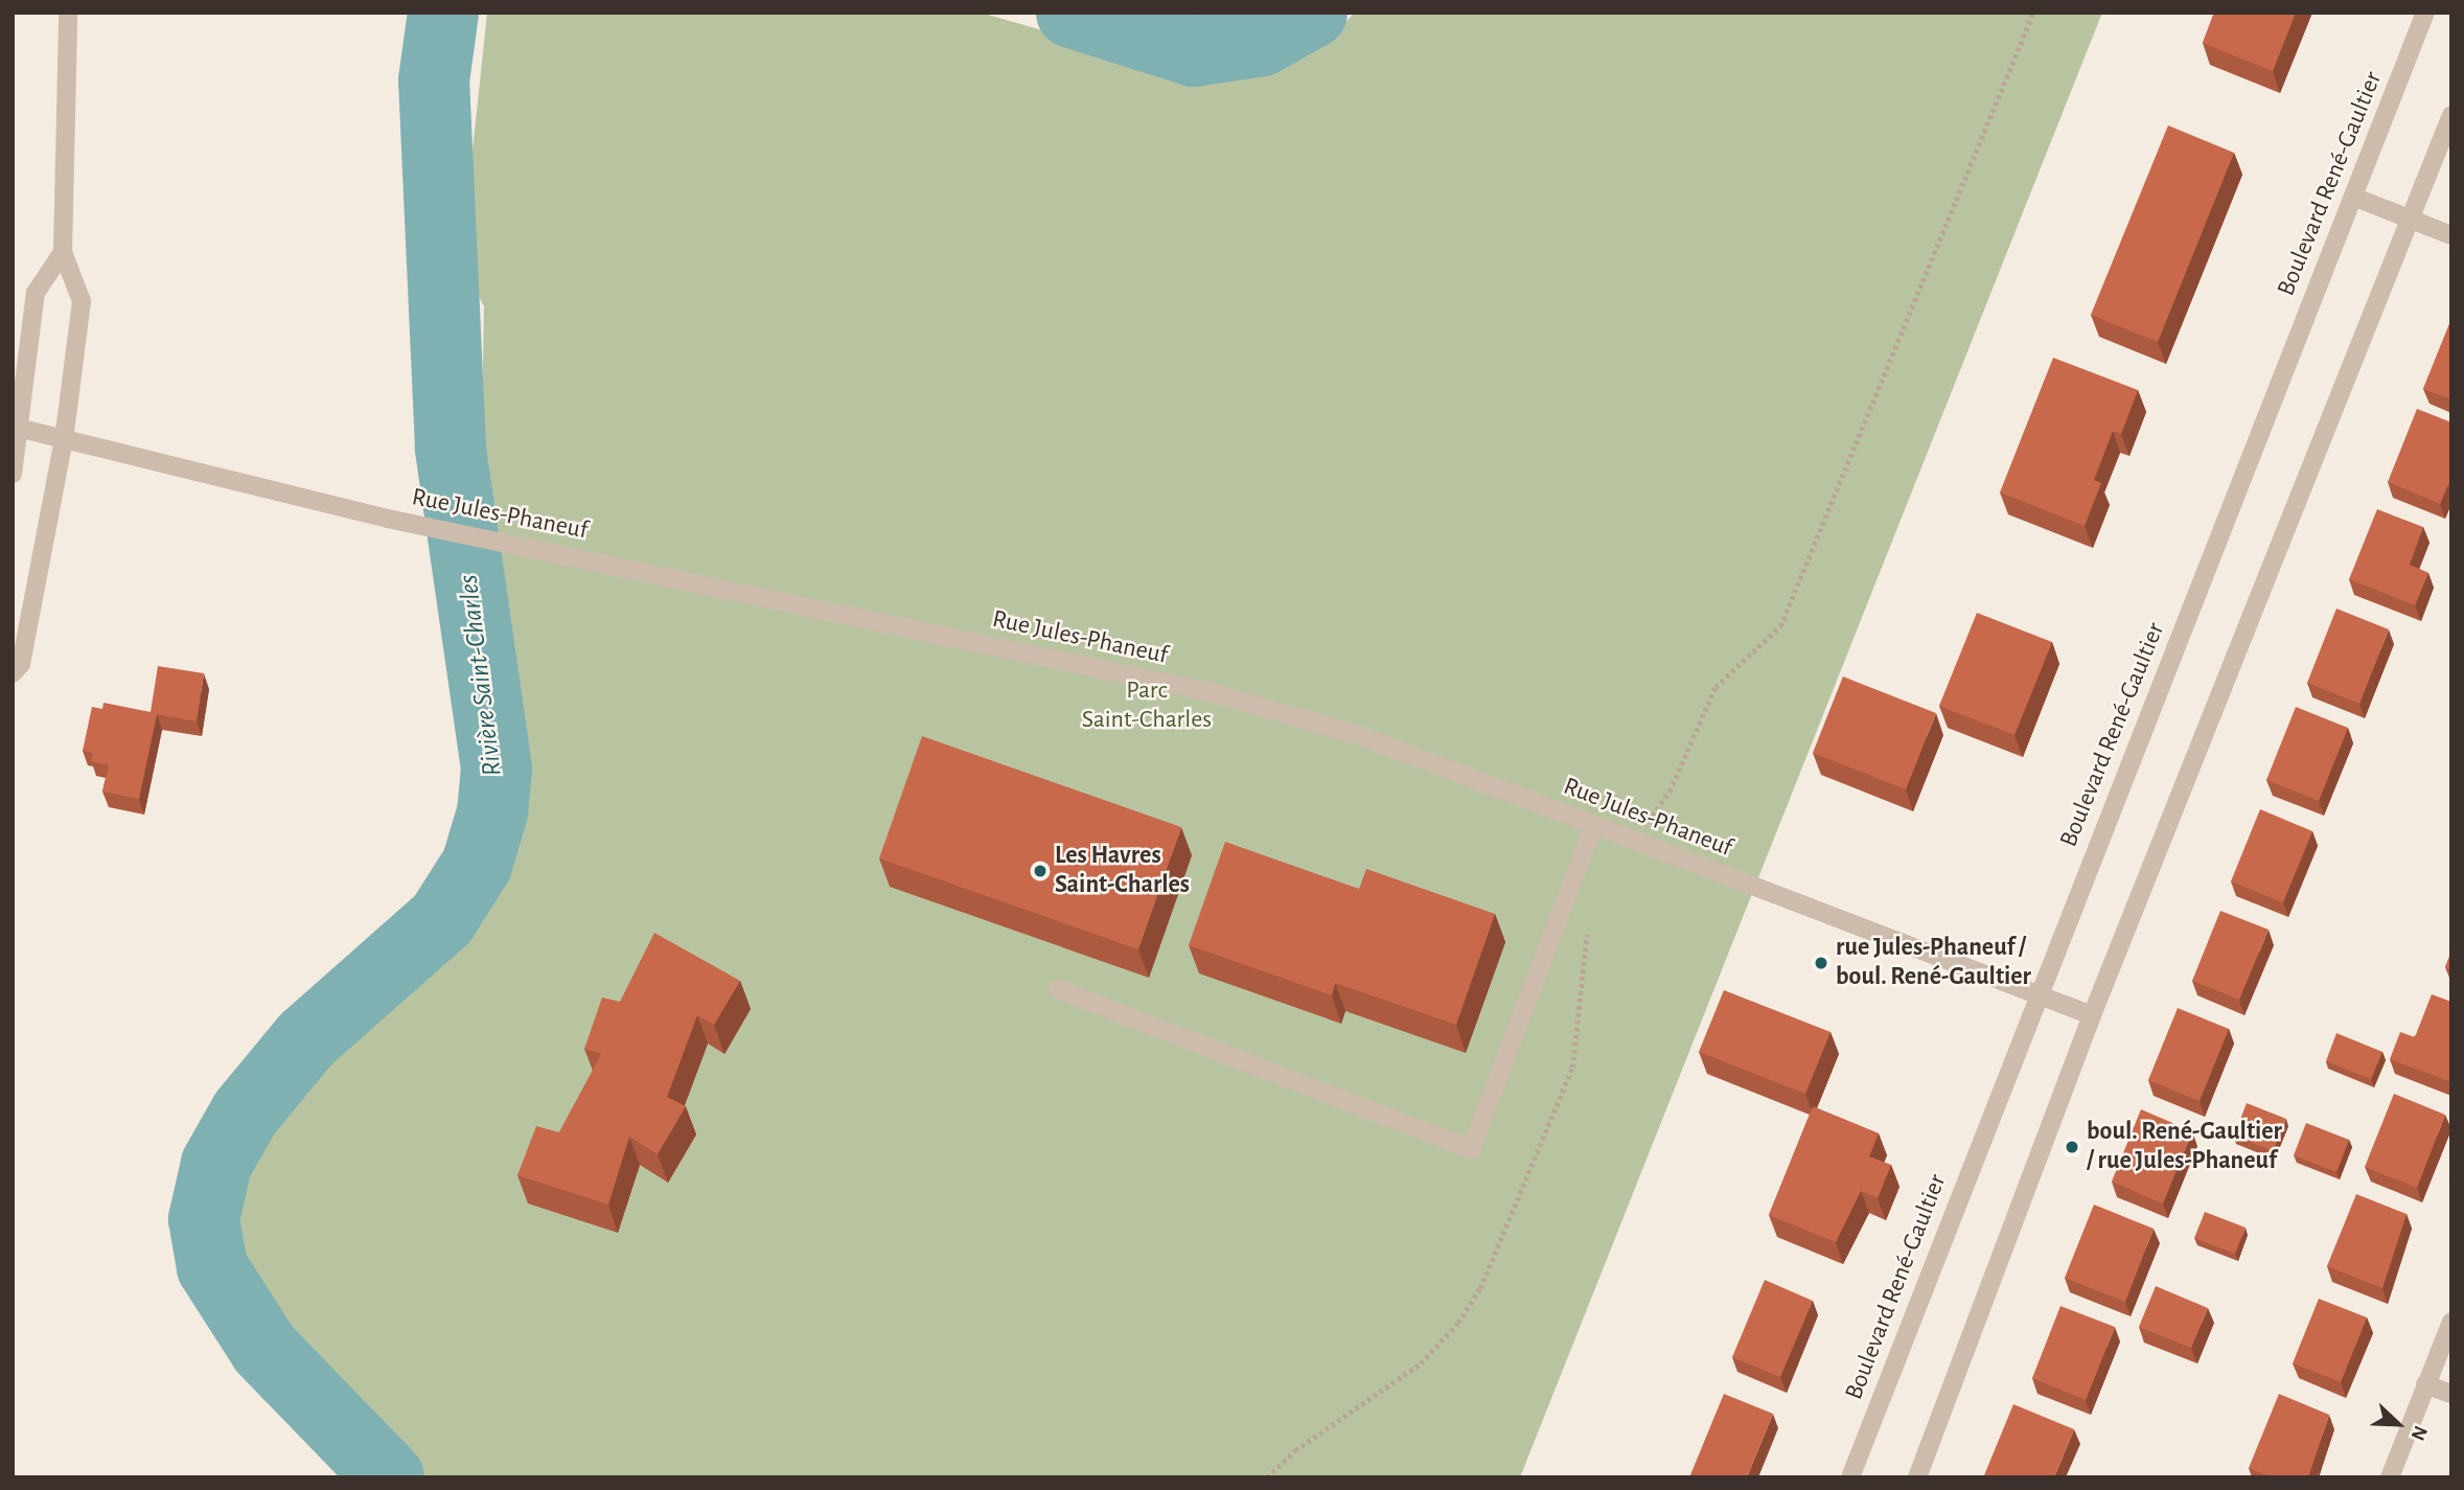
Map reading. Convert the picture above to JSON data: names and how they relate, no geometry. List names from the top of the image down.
{
  "streets": {
    "street": ["Boulevard René-Gaultier", "Rue Jules-Phaneuf"]
  },
  "crossings": [
    ["Boulevard René-Gaultier", "Rue Jules-Phaneuf"]
  ],
  "water": ["Rivière Saint-Charles"],
  "parks": ["Parc Saint-Charles"],
  "places": ["Les Havres Saint-Charles", "rue Jules-Phaneuf / boul. René-Gaultier", "boul. René-Gaultier / rue Jules-Phaneuf"],
  "north": "bottom right"
}
